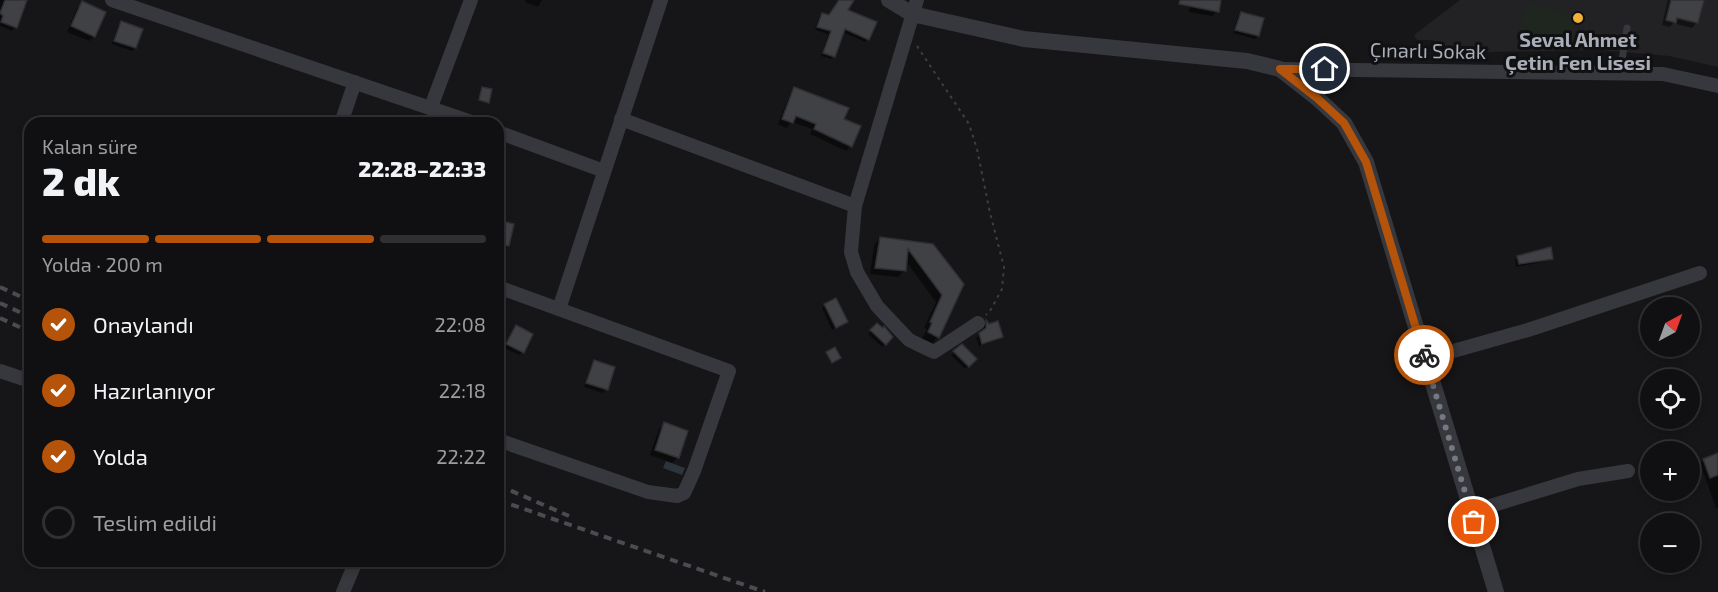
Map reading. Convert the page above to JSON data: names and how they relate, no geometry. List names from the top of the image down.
{
  "streets": {
    "street": ["Çınarlı Sokak"]
  },
  "places": ["Seval Ahmet Çetin Fen Lisesi"],
  "north": "top right",
  "page": {
    "heading": ["2 dk", "Kalan süre", "22:28–22:33"],
    "bar": "Yolda · 200 m",
    "list": [
      ["Onaylandı", "22:08"],
      ["Hazırlanıyor", "22:18"],
      ["Yolda", "22:22"],
      "Teslim edildi"
    ],
    "map_buttons": ["+", "−"]
  }
}
